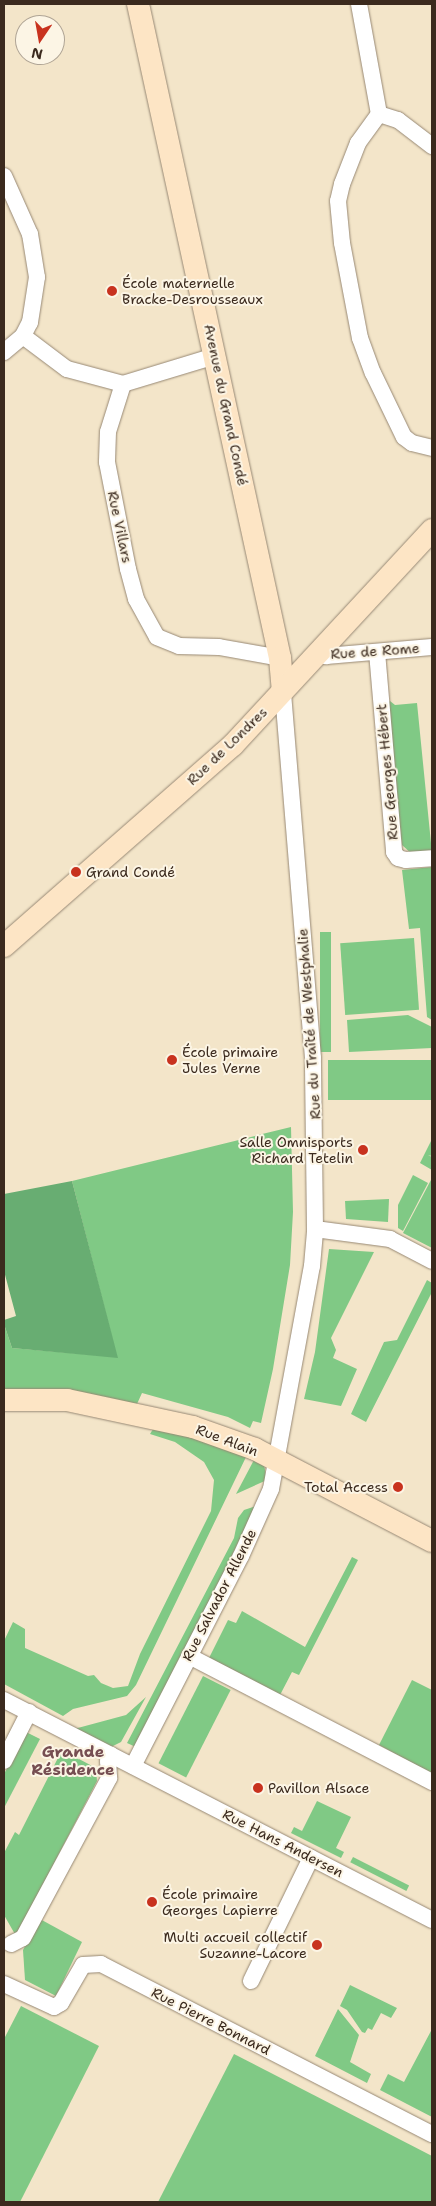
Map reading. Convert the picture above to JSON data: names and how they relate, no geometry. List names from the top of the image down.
{
  "streets": {
    "street": [
      "Avenue du Grand Condé",
      "Rue Villars",
      "Rue de Rome",
      "Rue de Londres",
      "Rue Georges Hébert",
      "Rue du Traîté de Westphalie",
      "Rue Alain",
      "Rue Salvador Allende",
      "Rue Hans Andersen",
      "Rue Pierre Bonnard"
    ]
  },
  "crossings": [
    ["Avenue du Grand Condé", "Rue Villars"],
    ["Avenue du Grand Condé", "Rue de Londres"],
    ["Avenue du Grand Condé", "Rue du Traîté de Westphalie"],
    ["Rue de Rome", "Rue de Londres"],
    ["Rue de Rome", "Rue Georges Hébert"],
    ["Rue de Londres", "Rue du Traîté de Westphalie"],
    ["Rue du Traîté de Westphalie", "Rue Salvador Allende"],
    ["Rue Alain", "Rue Salvador Allende"],
    ["Rue Salvador Allende", "Rue Hans Andersen"]
  ],
  "districts": ["Grande Résidence"],
  "places": [
    "École maternelle Bracke-Desrousseaux",
    "Grand Condé",
    "École primaire Jules Verne",
    "Salle Omnisports Richard Tetelin",
    "Total Access",
    "Pavillon Alsace",
    "École primaire Georges Lapierre",
    "Multi accueil collectif Suzanne-Lacore"
  ],
  "north": "bottom"
}
